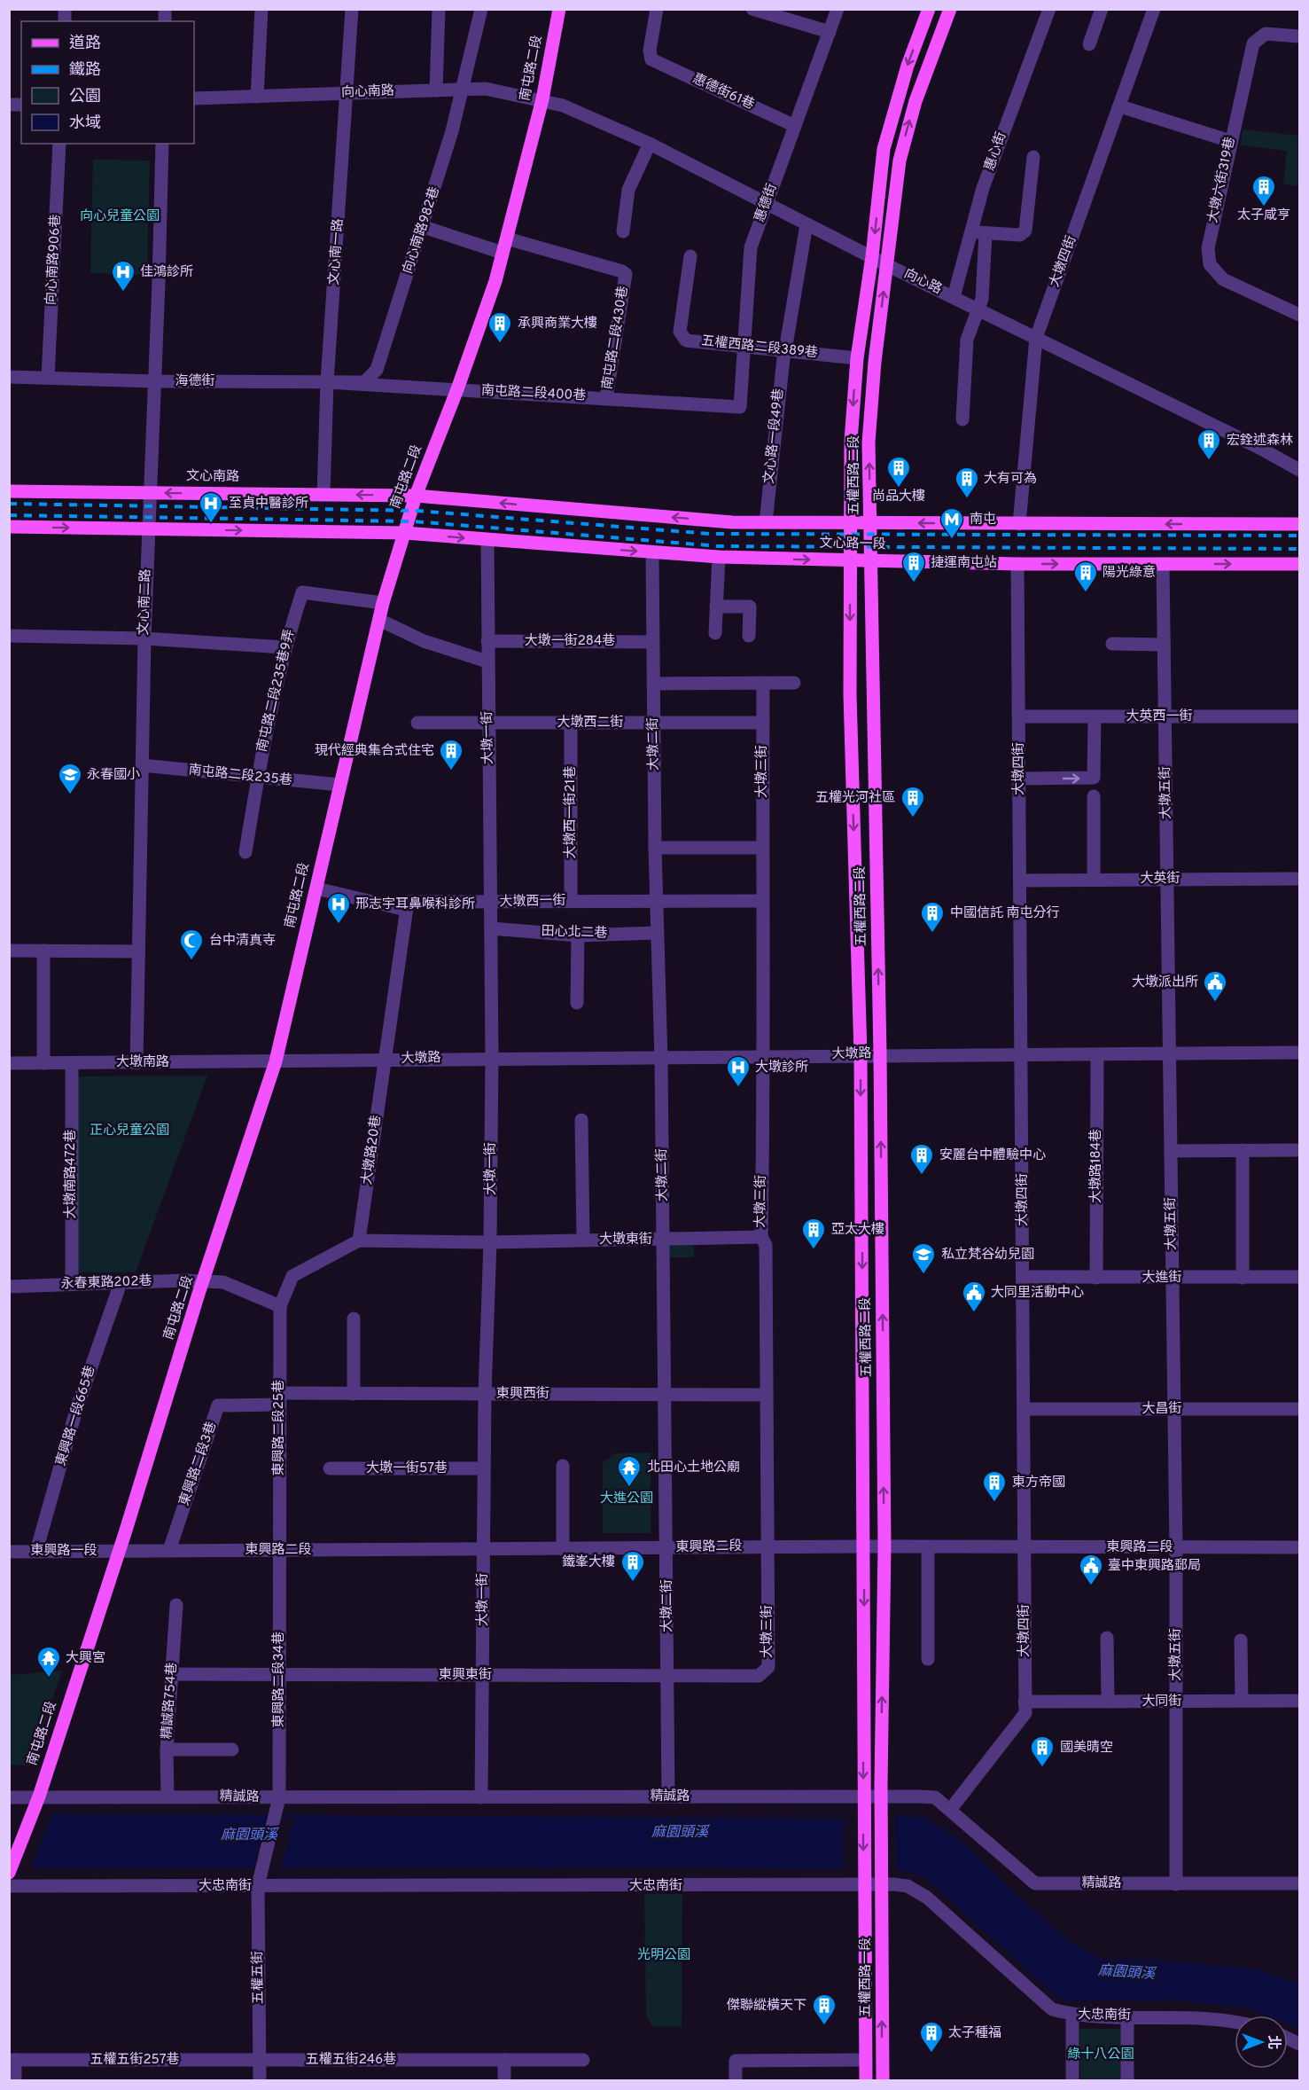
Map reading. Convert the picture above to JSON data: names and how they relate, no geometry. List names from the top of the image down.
{
  "streets": {
    "main road": [
      "南屯路二段",
      "五權西路二段",
      "文心南路",
      "文心路一段",
      "五權西路一段"
    ],
    "street": [
      "向心南路",
      "惠德街61巷",
      "惠心街",
      "大墩六街319巷",
      "惠德街",
      "向心南路982巷",
      "文心南一路",
      "向心南路906巷",
      "大墩四街",
      "向心路",
      "南屯路二段430巷",
      "五權西路二段389巷",
      "海德街",
      "南屯路二段400巷",
      "文心路一段49巷",
      "文心南二路",
      "大墩一街284巷",
      "南屯路二段235巷9弄",
      "大英西一街",
      "大墩西二街",
      "大墩一街",
      "大墩二街",
      "大墩三街",
      "南屯路二段235巷",
      "大墩五街",
      "大墩西一街21巷",
      "大英街",
      "大墩西一街",
      "田心北二巷",
      "大墩路",
      "大墩南路",
      "大墩路20巷",
      "大墩路184巷",
      "大墩南路472巷",
      "大墩東街",
      "大進街",
      "永春東路202巷",
      "東興西街",
      "大昌街",
      "東興路一段665巷",
      "東興路二段25巷",
      "東興路二段3巷",
      "大墩一街57巷",
      "東興路二段",
      "東興路一段",
      "東興東街",
      "東興路二段34巷",
      "精誠路754巷",
      "大同街",
      "精誠路",
      "大忠南街",
      "五權五街",
      "五權五街257巷",
      "五權五街246巷"
    ]
  },
  "crossings": [
    ["南屯路二段", "向心南路"],
    ["南屯路二段", "向心路"],
    ["南屯路二段", "南屯路二段430巷"],
    ["南屯路二段", "南屯路二段400巷"],
    ["南屯路二段", "文心南路"],
    ["南屯路二段", "文心路一段"],
    ["南屯路二段", "南屯路二段235巷9弄"],
    ["南屯路二段", "南屯路二段235巷"],
    ["南屯路二段", "大墩路"],
    ["南屯路二段", "大墩南路"],
    ["南屯路二段", "永春東路202巷"],
    ["南屯路二段", "東興路二段"],
    ["南屯路二段", "東興路一段"],
    ["南屯路二段", "精誠路"],
    ["向心南路", "向心南路982巷"],
    ["向心南路", "文心南一路"],
    ["向心南路", "向心路"],
    ["惠德街61巷", "惠德街"],
    ["惠心街", "向心路"],
    ["惠德街", "向心路"],
    ["惠德街", "五權西路二段389巷"],
    ["惠德街", "南屯路二段400巷"],
    ["向心南路982巷", "海德街"],
    ["文心南一路", "海德街"],
    ["文心南一路", "南屯路二段400巷"],
    ["文心南一路", "文心南路"],
    ["向心南路906巷", "海德街"],
    ["大墩四街", "向心路"],
    ["大墩四街", "文心路一段"],
    ["大墩四街", "大英西一街"],
    ["大墩四街", "大英街"],
    ["大墩四街", "大墩路"],
    ["大墩四街", "大進街"],
    ["大墩四街", "大昌街"],
    ["大墩四街", "東興路二段"],
    ["大墩四街", "大同街"],
    ["大墩四街", "精誠路"],
    ["向心路", "文心路一段49巷"],
    ["向心路", "五權西路二段"],
    ["南屯路二段430巷", "南屯路二段400巷"],
    ["五權西路二段389巷", "文心路一段49巷"],
    ["五權西路二段389巷", "五權西路二段"],
    ["海德街", "南屯路二段400巷"],
    ["海德街", "文心南二路"],
    ["文心路一段49巷", "文心路一段"],
    ["五權西路二段", "文心路一段"],
    ["五權西路二段", "大墩路"],
    ["五權西路二段", "東興路二段"],
    ["五權西路二段", "精誠路"],
    ["五權西路二段", "五權西路一段"],
    ["文心南路", "文心路一段"],
    ["文心南路", "文心南二路"],
    ["文心路一段", "大墩一街"],
    ["文心路一段", "大墩二街"],
    ["文心路一段", "大墩五街"],
    ["文心南二路", "南屯路二段235巷"],
    ["文心南二路", "大墩南路"],
    ["大墩一街284巷", "大墩一街"],
    ["大墩一街284巷", "大墩二街"],
    ["南屯路二段235巷9弄", "南屯路二段235巷"],
    ["大英西一街", "大墩五街"],
    ["大墩西二街", "大墩一街"],
    ["大墩西二街", "大墩二街"],
    ["大墩西二街", "大墩三街"],
    ["大墩西二街", "大墩西一街21巷"],
    ["大墩一街", "大墩西一街"],
    ["大墩一街", "田心北二巷"],
    ["大墩一街", "大墩路"],
    ["大墩一街", "大墩東街"],
    ["大墩一街", "東興西街"],
    ["大墩一街", "大墩一街57巷"],
    ["大墩一街", "東興路二段"],
    ["大墩一街", "東興東街"],
    ["大墩一街", "精誠路"],
    ["大墩二街", "大墩西一街"],
    ["大墩二街", "田心北二巷"],
    ["大墩二街", "大墩路"],
    ["大墩二街", "大墩東街"],
    ["大墩二街", "東興西街"],
    ["大墩二街", "東興路二段"],
    ["大墩二街", "東興東街"],
    ["大墩二街", "精誠路"],
    ["大墩三街", "大墩西一街"],
    ["大墩三街", "大墩路"],
    ["大墩三街", "大墩東街"],
    ["大墩三街", "東興西街"],
    ["大墩三街", "東興路二段"],
    ["大墩三街", "東興東街"],
    ["大墩五街", "大英街"],
    ["大墩五街", "大墩路"],
    ["大墩五街", "大進街"],
    ["大墩五街", "大昌街"],
    ["大墩五街", "東興路二段"],
    ["大墩五街", "大同街"],
    ["大墩五街", "精誠路"],
    ["大墩西一街21巷", "大墩西一街"],
    ["大墩路", "大墩南路"],
    ["大墩路", "大墩路20巷"],
    ["大墩路", "大墩路184巷"],
    ["大墩南路", "大墩南路472巷"],
    ["大墩路20巷", "大墩東街"],
    ["大墩路184巷", "大進街"],
    ["大墩南路472巷", "永春東路202巷"],
    ["永春東路202巷", "東興路一段665巷"],
    ["永春東路202巷", "東興路二段25巷"],
    ["東興西街", "東興路二段25巷"],
    ["東興西街", "東興路二段3巷"],
    ["東興路一段665巷", "東興路一段"],
    ["東興路二段25巷", "東興路二段3巷"],
    ["東興路二段25巷", "東興路二段"],
    ["東興路二段25巷", "東興路二段34巷"],
    ["東興路二段3巷", "東興路二段"],
    ["東興路二段", "東興路一段"],
    ["東興路二段", "東興路二段34巷"],
    ["東興東街", "東興路二段34巷"],
    ["東興東街", "精誠路754巷"],
    ["東興路二段34巷", "精誠路"],
    ["東興路二段34巷", "大忠南街"],
    ["東興路二段34巷", "五權五街"],
    ["精誠路754巷", "精誠路"],
    ["大忠南街", "五權五街"],
    ["大忠南街", "五權西路一段"],
    ["五權五街", "五權五街257巷"],
    ["五權五街", "五權五街246巷"],
    ["五權五街257巷", "五權五街246巷"]
  ],
  "water": ["麻園頭溪"],
  "parks": [
    "向心兒童公園",
    "正心兒童公園",
    "大進公園",
    "光明公園",
    "綠十八公園"
  ],
  "places": {
    "building": [
      "太子咸亨",
      "承興商業大樓",
      "宏銓述森林",
      "尚品大樓",
      "大有可為",
      "捷運南屯站",
      "陽光綠意",
      "現代經典集合式住宅",
      "五權光河社區",
      "中國信託 南屯分行",
      "安麗台中體驗中心",
      "亞太大樓",
      "東方帝國",
      "鐵峯大樓",
      "國美晴空",
      "傑聯縱橫天下",
      "太子種福"
    ],
    "hospital": [
      "佳鴻診所",
      "至貞中醫診所",
      "邢志宇耳鼻喉科診所",
      "大墩診所"
    ],
    "metro station": ["南屯"],
    "school or university": ["永春國小", "私立梵谷幼兒園"],
    "mosque": ["台中清真寺"],
    "public building": ["大墩派出所", "大同里活動中心", "臺中東興路郵局"],
    "temple": ["北田心土地公廟", "大興宮"]
  },
  "legend": [
    "道路",
    "鐵路",
    "公園",
    "水域"
  ],
  "north": "right"
}
